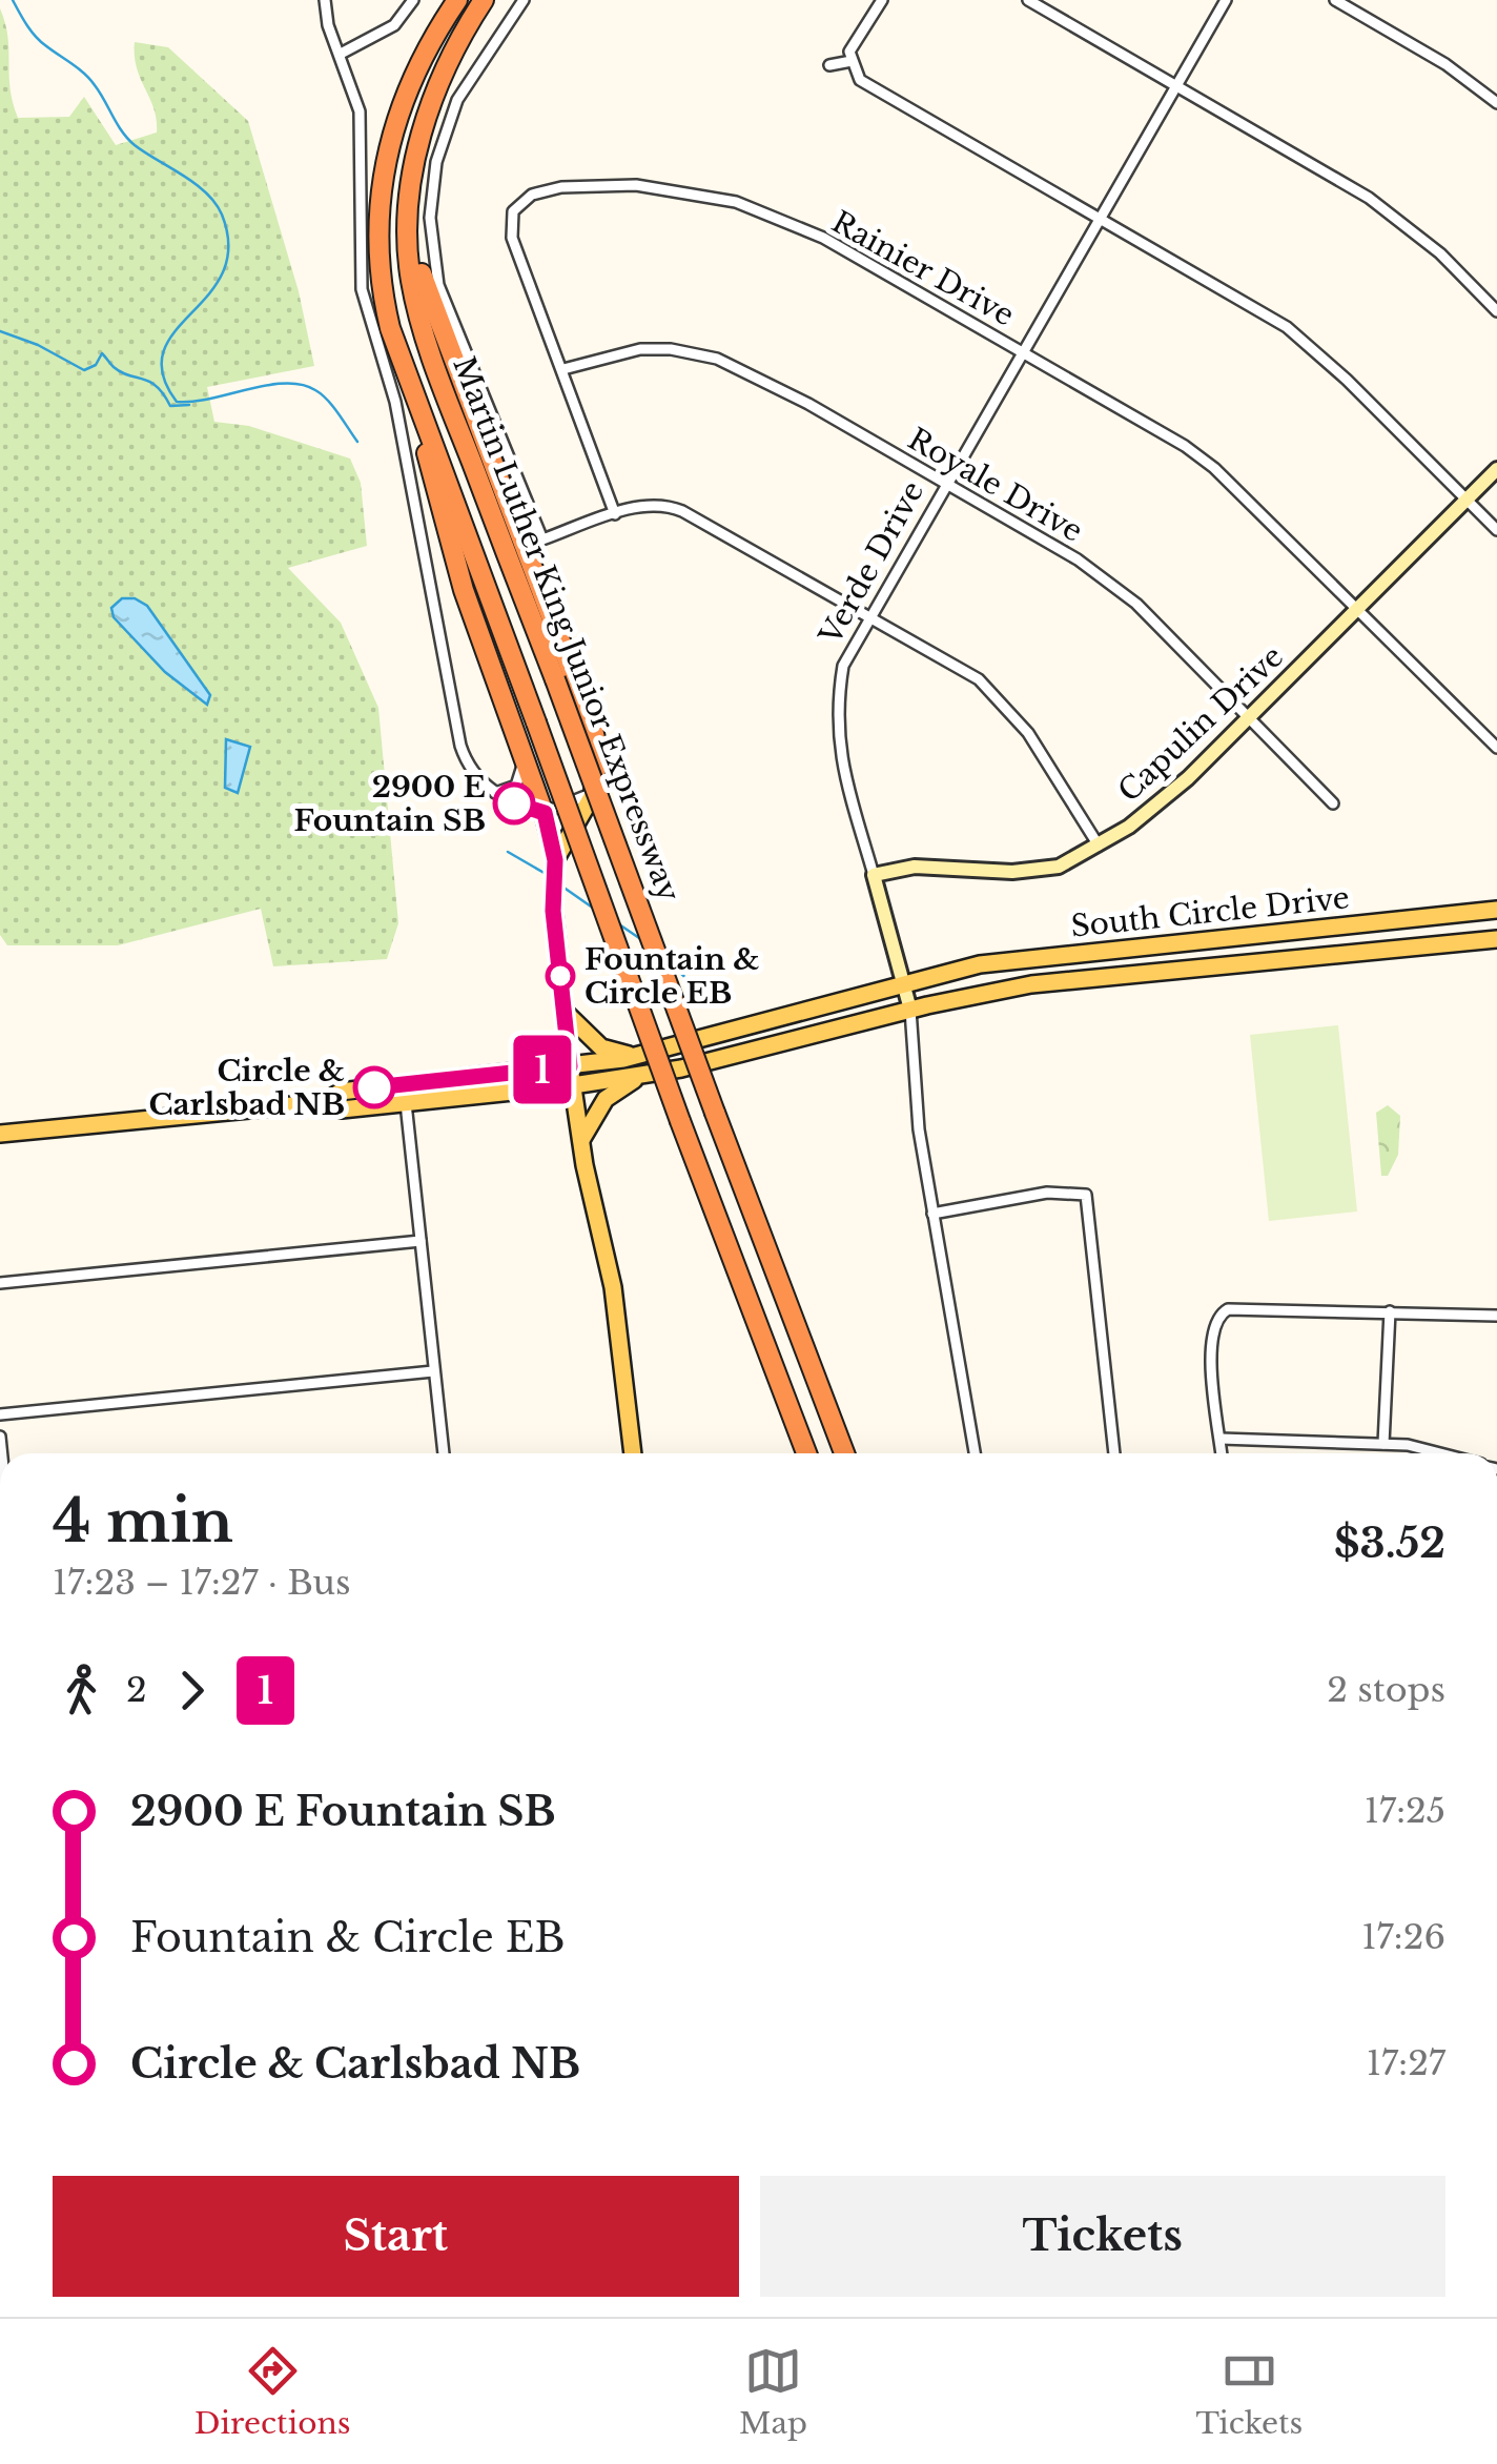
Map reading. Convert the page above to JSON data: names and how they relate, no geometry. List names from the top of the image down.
{
  "streets": {
    "highway": ["Martin Luther King Junior Expressway"],
    "main road": ["South Circle Drive"],
    "street": [
      "Rainier Drive",
      "Royale Drive",
      "Verde Drive",
      "Capulin Drive"
    ]
  },
  "crossings": [
    ["Rainier Drive", "Royale Drive"],
    ["Rainier Drive", "Verde Drive"],
    ["Rainier Drive", "Capulin Drive"],
    ["Royale Drive", "Verde Drive"],
    ["Royale Drive", "Capulin Drive"],
    ["Verde Drive", "Capulin Drive"],
    ["Verde Drive", "South Circle Drive"]
  ],
  "places": ["2900 E Fountain SB", "Fountain & Circle EB", "Circle & Carlsbad NB"],
  "lines": ["bus line 1"],
  "page": {
    "on_map": "1",
    "heading": ["4 min", "17:23 – 17:27 · Bus", "$3.52"],
    "legs": ["2", "1", "2 stops"],
    "list": [
      {
        "name": "2900 E Fountain SB",
        "value": "17:25"
      },
      {
        "name": "Fountain & Circle EB",
        "value": "17:26"
      },
      {
        "name": "Circle & Carlsbad NB",
        "value": "17:27"
      }
    ],
    "buttons": ["Start", "Tickets"],
    "tabs": ["Directions", "Map", "Tickets"]
  }
}
